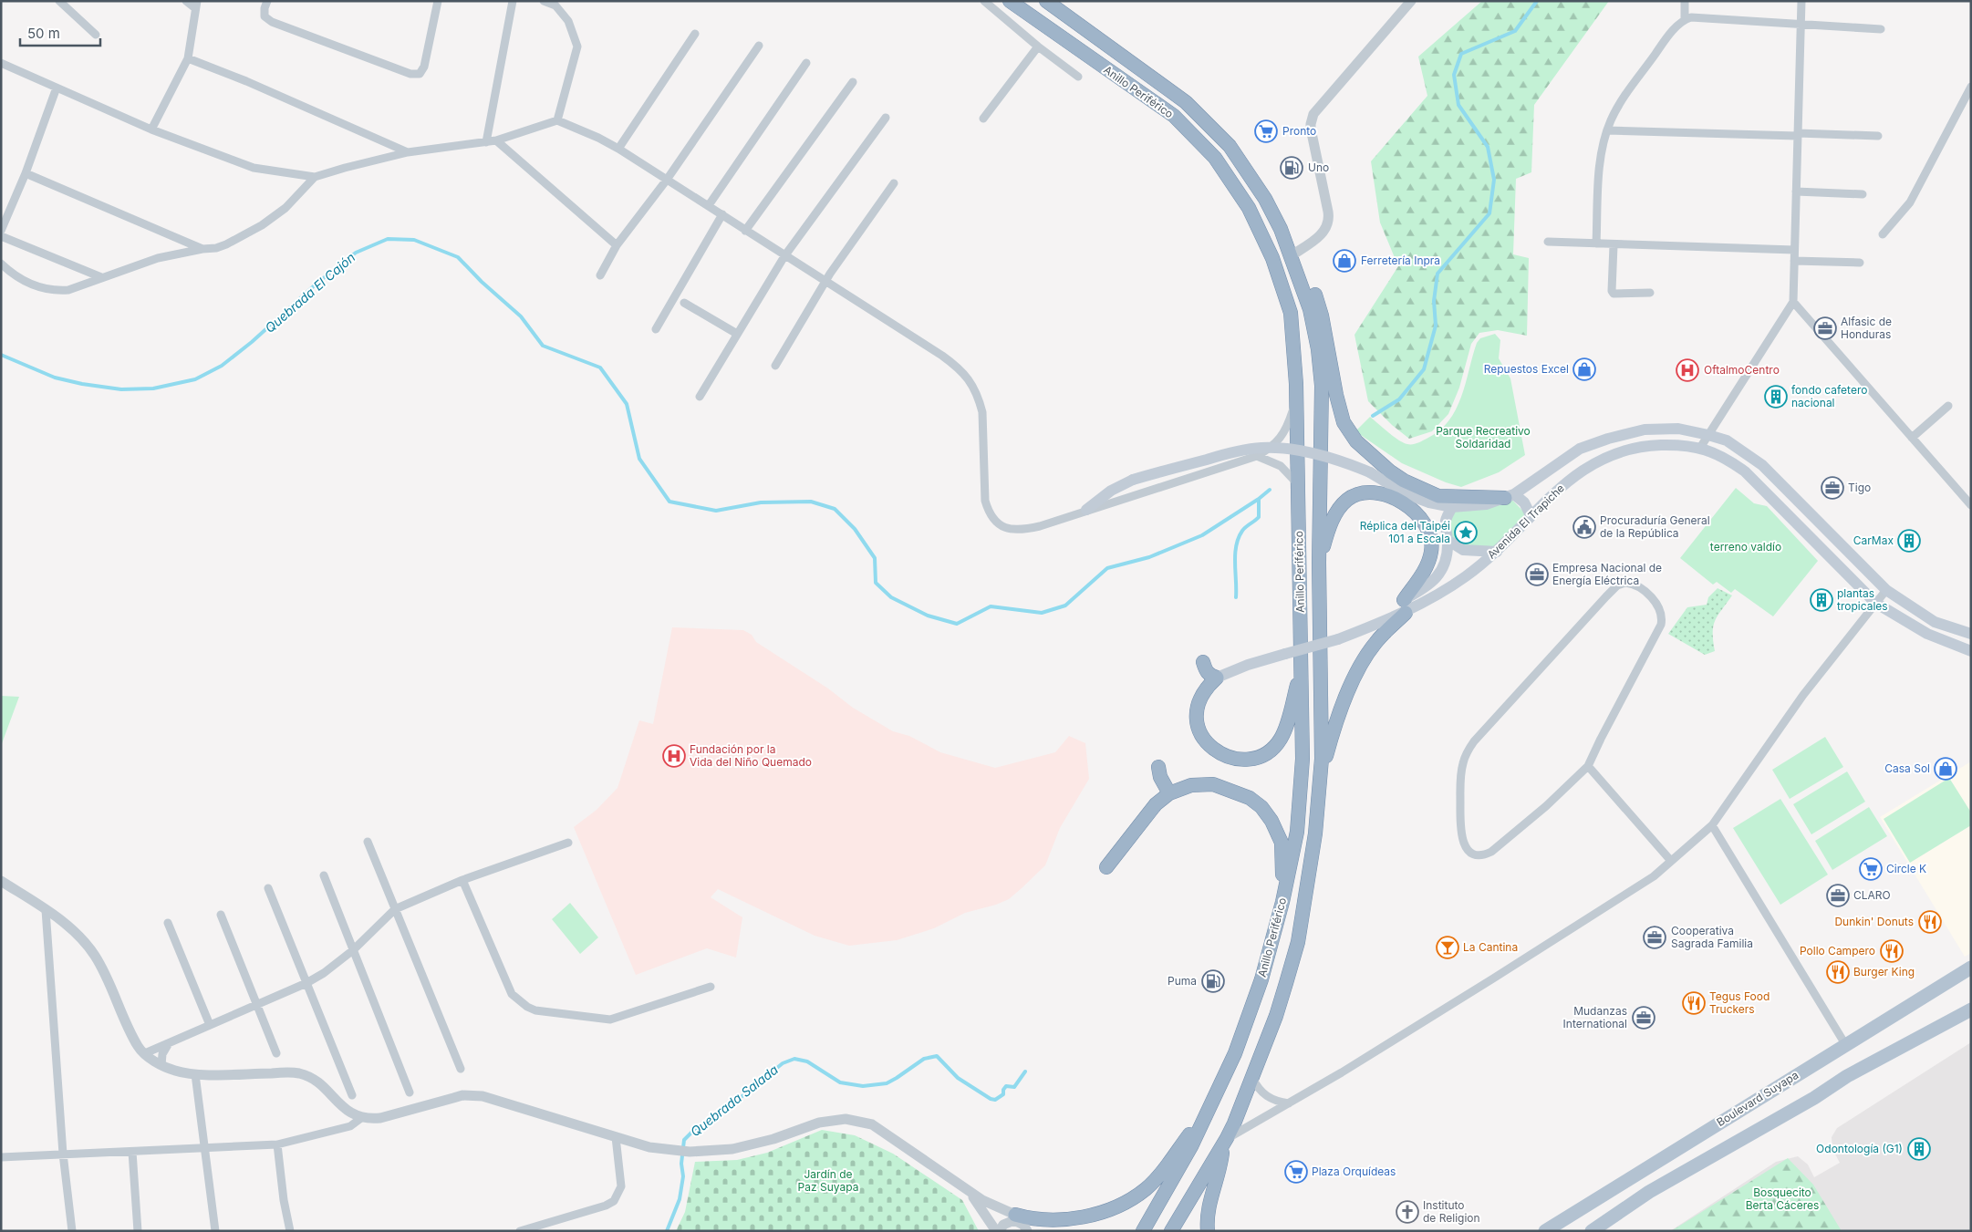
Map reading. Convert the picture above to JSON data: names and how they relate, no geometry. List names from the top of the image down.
{
  "streets": {
    "highway": ["Anillo Periférico"],
    "main road": ["Avenida El Trapiche", "Boulevard Suyapa"]
  },
  "water": ["Quebrada El Cajón", "Quebrada Salada"],
  "parks": [
    "Parque Recreativo Soldaridad",
    "terreno valdío",
    "Jardín de Paz Suyapa",
    "Bosquecito Berta Cáceres"
  ],
  "places": {
    "supermarket": ["Pronto", "Circle K", "Plaza Orquídeas"],
    "fuel station": ["Uno", "Puma"],
    "shop": ["Ferretería Inpra", "Repuestos Excel", "Casa Sol"],
    "office": [
      "Alfasic de Honduras",
      "Tigo",
      "Empresa Nacional de Energía Eléctrica",
      "CLARO",
      "Cooperativa Sagrada Familia",
      "Mudanzas International"
    ],
    "hospital": ["OftalmoCentro", "Fundación por la Vida del Niño Quemado"],
    "building": [
      "fondo cafetero nacional",
      "CarMax",
      "plantas tropicales",
      "Odontología (G1)"
    ],
    "public building": ["Procuraduría General de la República"],
    "place": ["Réplica del Taipéi 101 a Escala"],
    "restaurant": [
      "Dunkin' Donuts",
      "Pollo Campero",
      "Burger King",
      "Tegus Food Truckers"
    ],
    "bar": ["La Cantina"],
    "church": ["Instituto de Religion"]
  },
  "scale_bar": "50 m"
}
